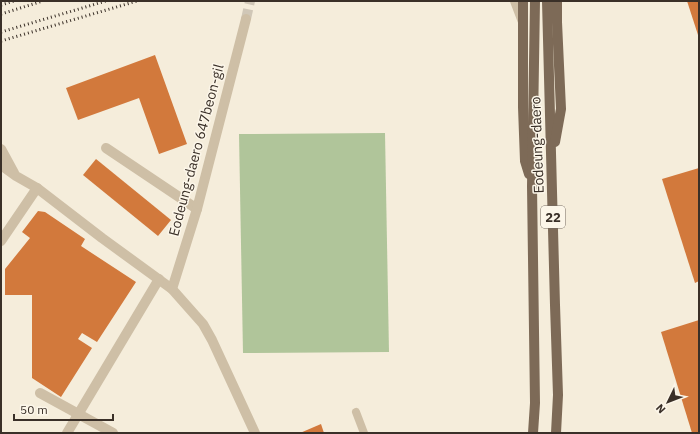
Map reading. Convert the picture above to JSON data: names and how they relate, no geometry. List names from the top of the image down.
{
  "streets": {
    "main road": ["Eodeung-daero", "22"],
    "street": ["Eodeung-daero 647beon-gil"]
  },
  "scale_bar": "50 m",
  "north": "bottom left"
}
